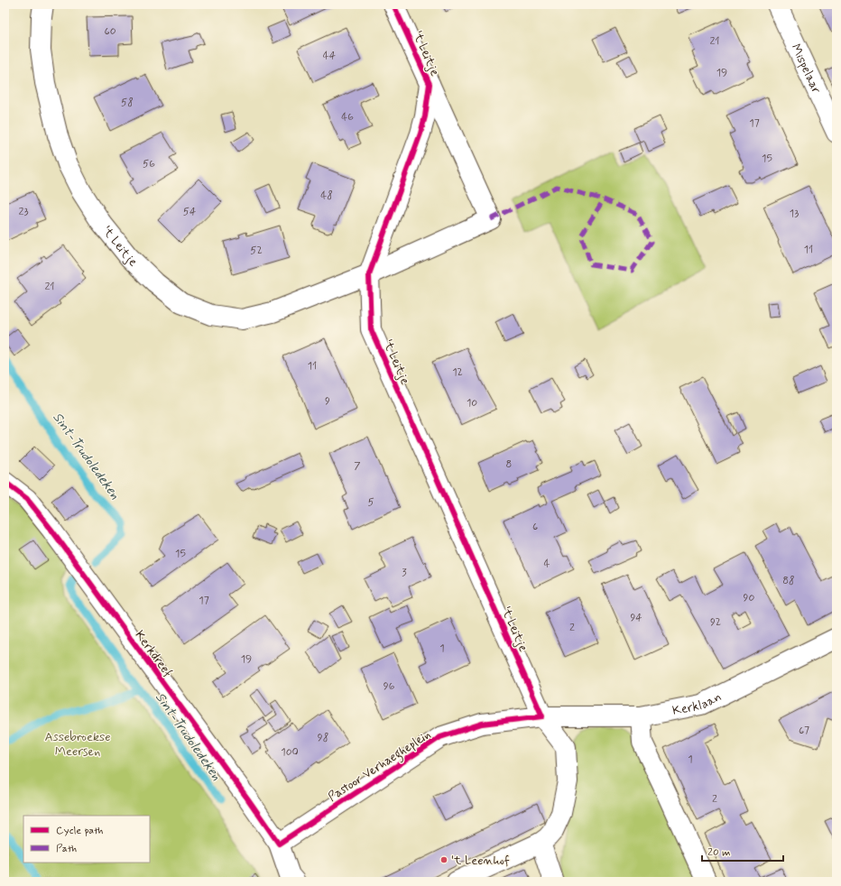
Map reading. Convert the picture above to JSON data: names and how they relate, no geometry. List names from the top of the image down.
{
  "streets": {
    "street": [
      "'t Leitje",
      "Mispelaar",
      "Kerkdreef",
      "Kerklaan",
      "Pastoor Verhaegheplein"
    ]
  },
  "crossings": [
    ["'t Leitje", "Kerklaan"],
    ["'t Leitje", "Pastoor Verhaegheplein"],
    ["Kerkdreef", "Pastoor Verhaegheplein"],
    ["Kerklaan", "Pastoor Verhaegheplein"]
  ],
  "water": ["Sint-Trudoledeken"],
  "parks": ["Assebroekse Meersen"],
  "places": ["'t Leenhof"],
  "house_numbers": [
    "60",
    "21",
    "44",
    "19",
    "58",
    "46",
    "17",
    "15",
    "56",
    "48",
    "23",
    "54",
    "13",
    "11",
    "52",
    "21",
    "11",
    "12",
    "9",
    "10",
    "8",
    "7",
    "5",
    "6",
    "15",
    "4",
    "3",
    "88",
    "90",
    "17",
    "94",
    "92",
    "2",
    "1",
    "19",
    "96",
    "67",
    "98",
    "100",
    "1",
    "2"
  ],
  "legend": ["Cycle path", "Path"],
  "scale_bar": "20 m"
}
